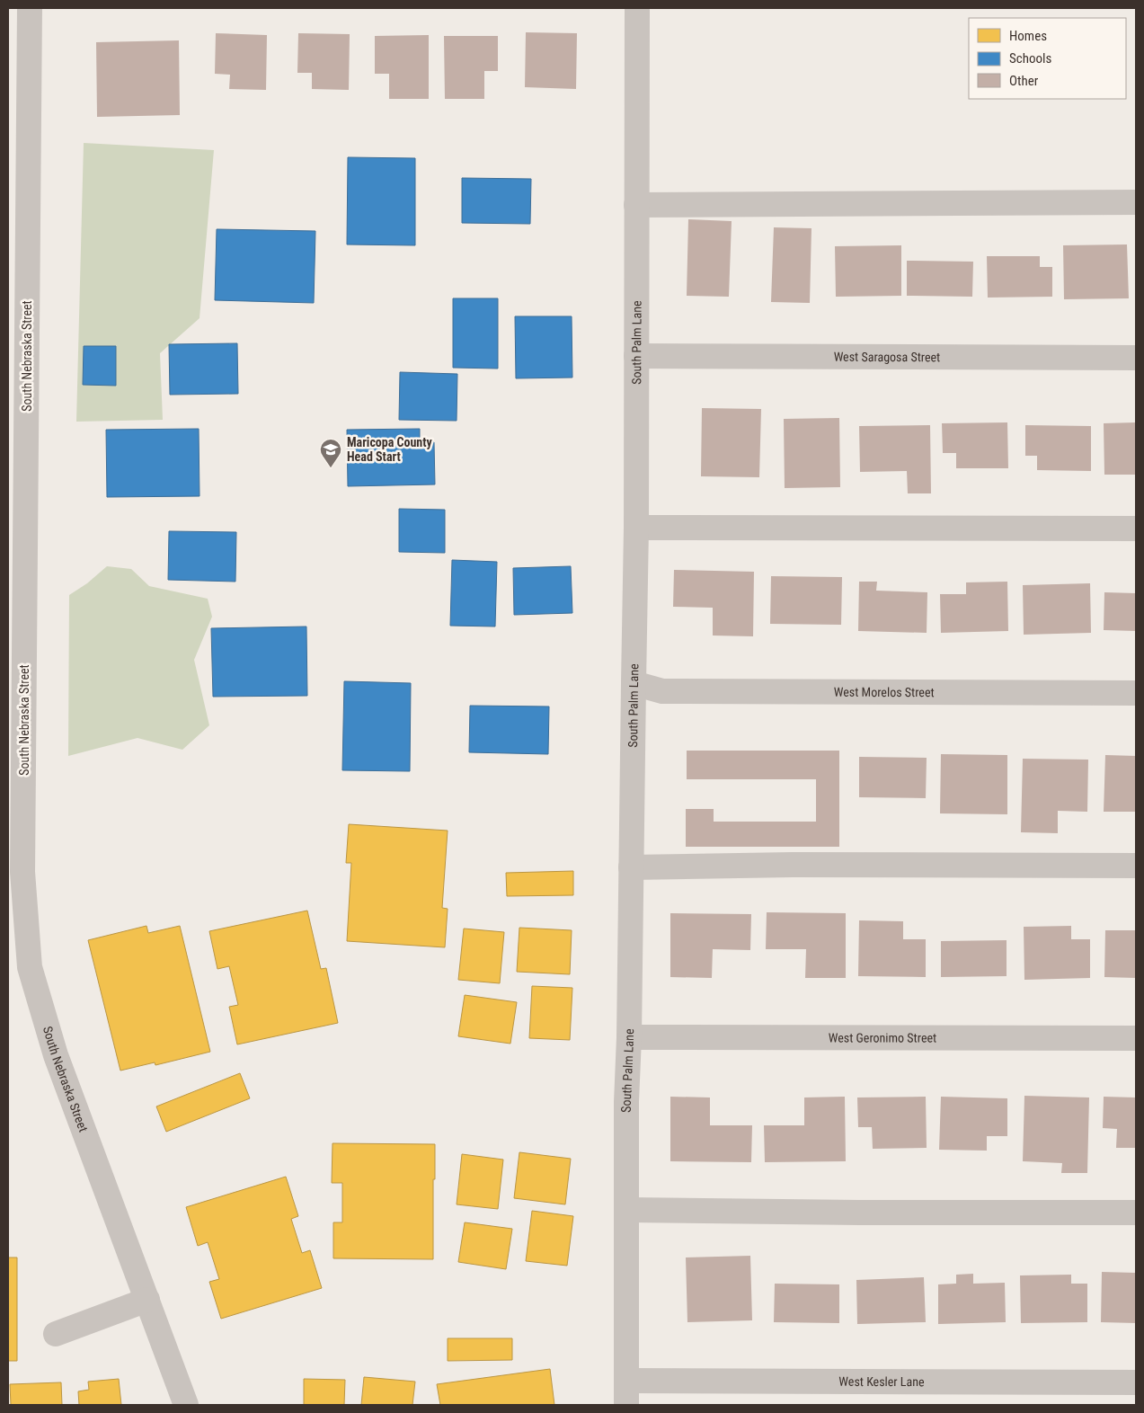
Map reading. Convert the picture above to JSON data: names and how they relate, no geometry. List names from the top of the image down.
{
  "streets": {
    "street": [
      "South Palm Lane",
      "South Nebraska Street",
      "West Saragosa Street",
      "West Morelos Street",
      "West Geronimo Street",
      "West Kesler Lane"
    ]
  },
  "crossings": [
    ["South Palm Lane", "West Saragosa Street"],
    ["South Palm Lane", "West Morelos Street"],
    ["South Palm Lane", "West Geronimo Street"],
    ["South Palm Lane", "West Kesler Lane"]
  ],
  "places": {
    "school or university": ["Maricopa County Head Start"]
  },
  "legend": ["Homes", "Schools", "Other"]
}
